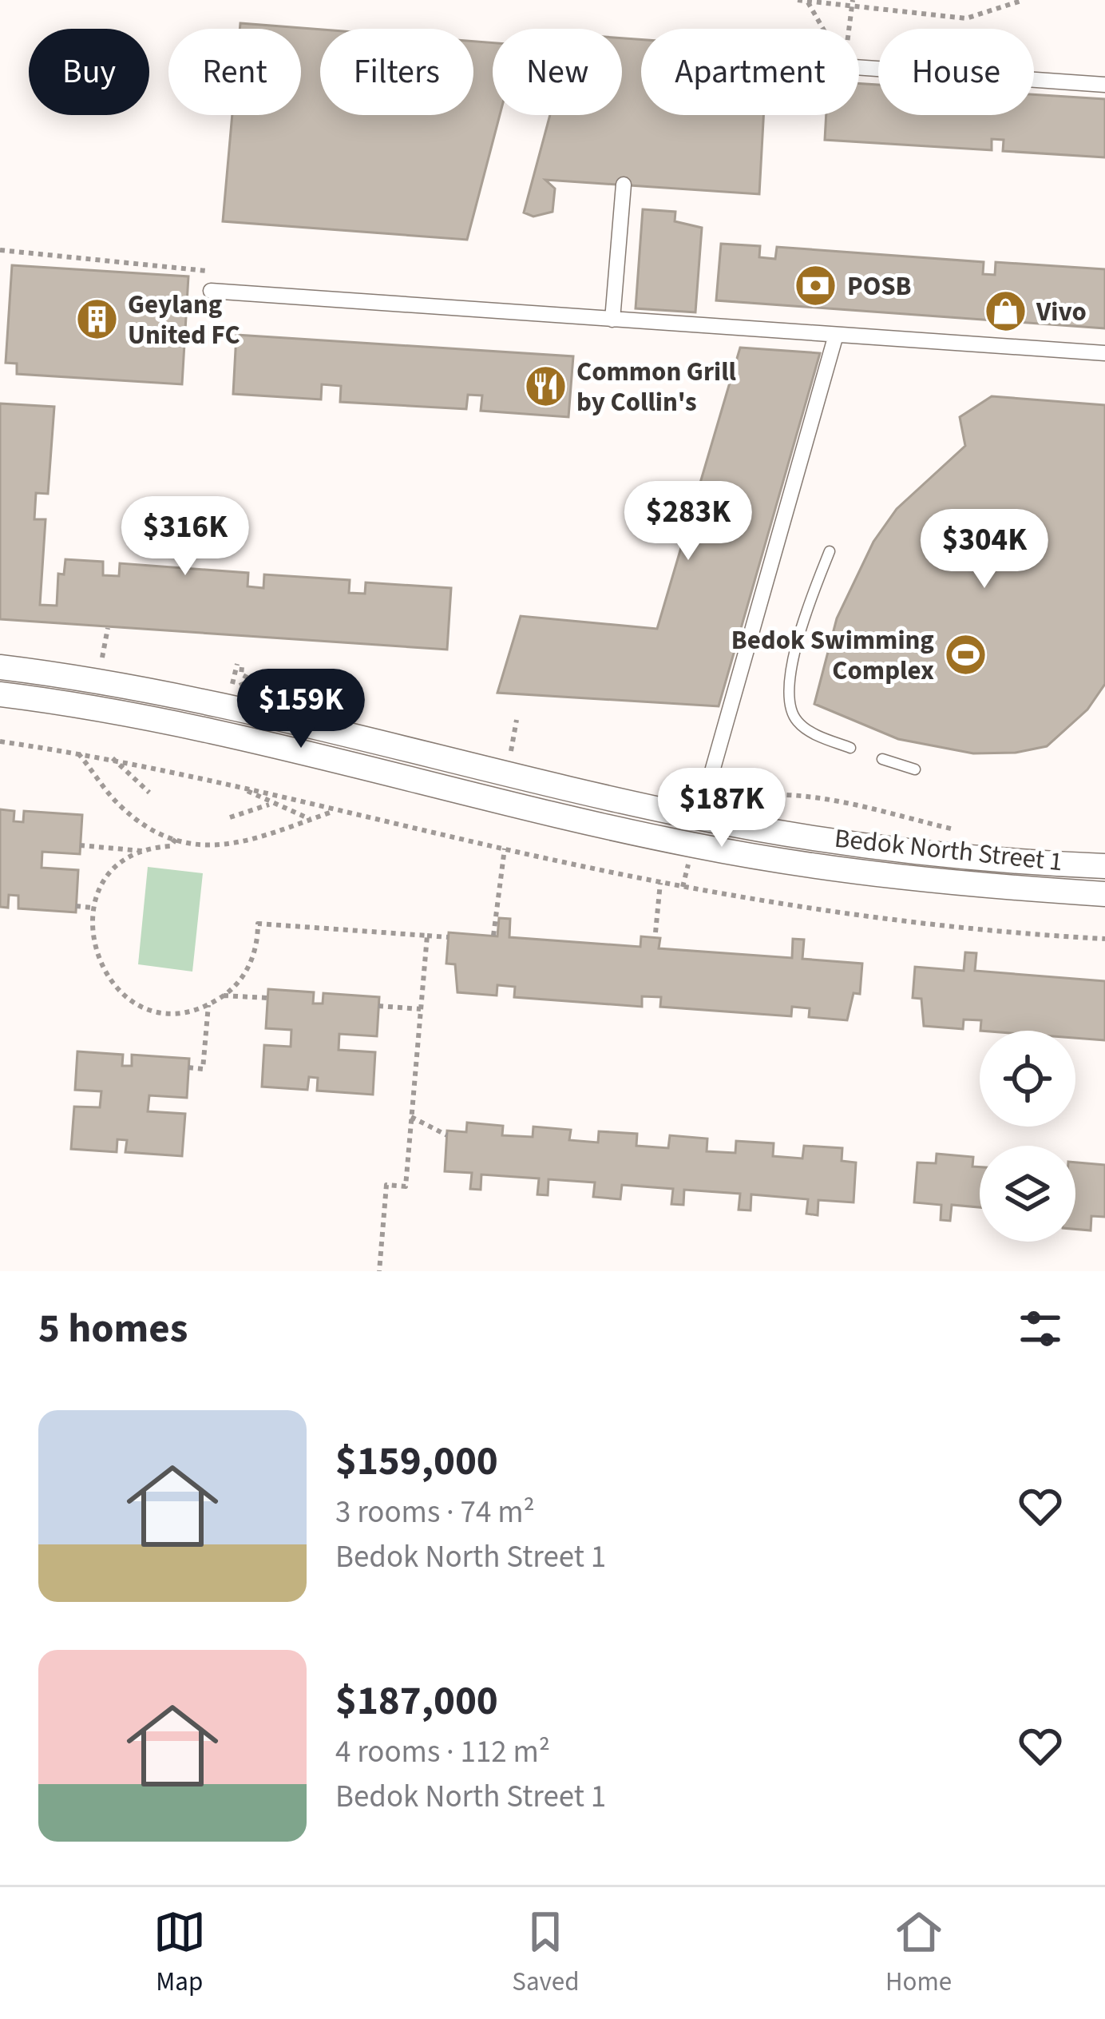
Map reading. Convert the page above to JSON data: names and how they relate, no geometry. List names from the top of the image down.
{
  "streets": {
    "street": ["Bedok North Street 1"]
  },
  "places": {
    "bank": ["POSB"],
    "shop": ["Vivo"],
    "building": ["Geylang United FC"],
    "restaurant": ["Common Grill by Collin's"],
    "sports": ["Bedok Swimming Complex"]
  },
  "page": {
    "chip": [
      "Buy",
      "Rent",
      "Filters",
      "New",
      "Apartment",
      "House"
    ],
    "price": [
      "$283K",
      "$316K",
      "$304K",
      "$159K",
      "$187K"
    ],
    "heading": "5 homes",
    "list": [
      {
        "name": "$159,000",
        "note": "3 rooms · 74 m² · Bedok North Street 1"
      },
      {
        "name": "$187,000",
        "note": "4 rooms · 112 m² · Bedok North Street 1"
      }
    ],
    "tabs": ["Map", "Saved", "Home"]
  }
}
